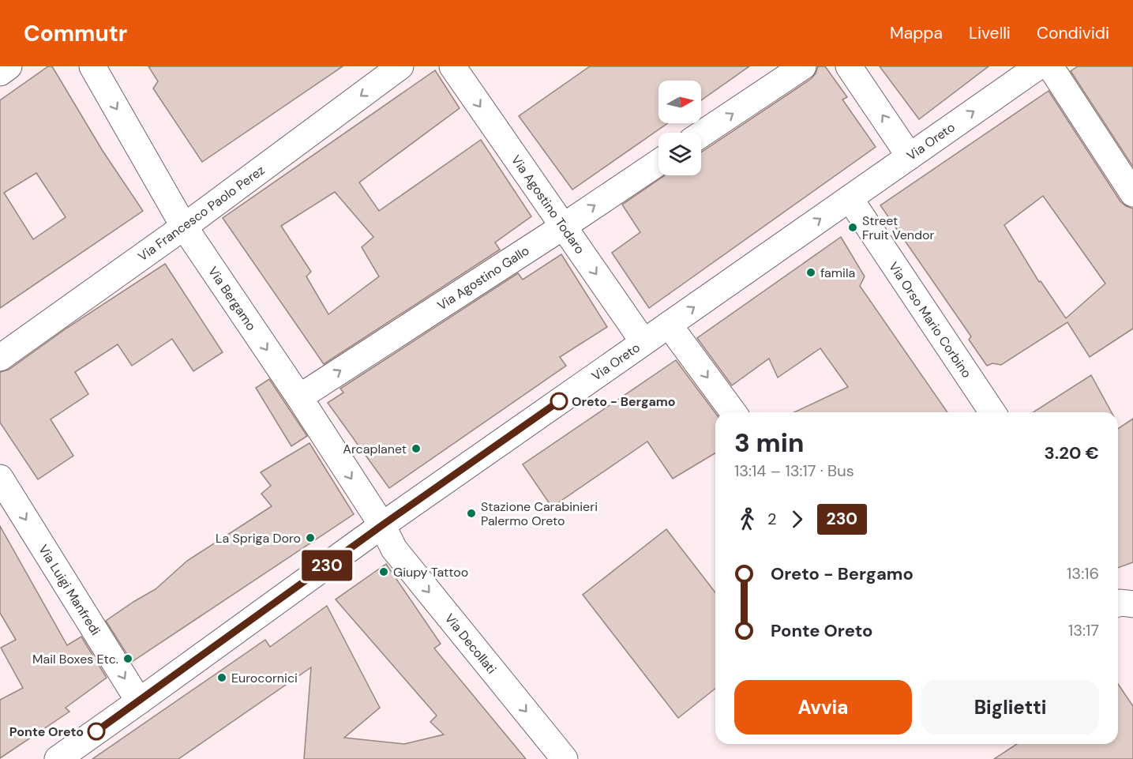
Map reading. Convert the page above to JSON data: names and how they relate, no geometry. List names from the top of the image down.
{
  "streets": {
    "street": [
      "Via Oreto",
      "Via Agostino Todaro",
      "Via Francesco Paolo Perez",
      "Via Agostino Gallo",
      "Via Bergamo",
      "Via Orso Mario Corbino",
      "Via Luigi Manfredi",
      "Via Decollati"
    ]
  },
  "crossings": [
    ["Via Oreto", "Via Agostino Todaro"],
    ["Via Oreto", "Via Bergamo"],
    ["Via Oreto", "Via Orso Mario Corbino"],
    ["Via Oreto", "Via Luigi Manfredi"],
    ["Via Oreto", "Via Decollati"],
    ["Via Agostino Todaro", "Via Agostino Gallo"],
    ["Via Francesco Paolo Perez", "Via Bergamo"],
    ["Via Agostino Gallo", "Via Bergamo"],
    ["Via Bergamo", "Via Decollati"]
  ],
  "one_way": [
    "Via Agostino Todaro",
    "Via Francesco Paolo Perez",
    "Via Agostino Gallo",
    "Via Bergamo",
    "Via Luigi Manfredi",
    "Via Decollati"
  ],
  "places": [
    "Street Fruit Vendor",
    "famila",
    "Oreto - Bergamo",
    "Arcaplanet",
    "Stazione Carabinieri Palermo Oreto",
    "La Spriga Doro",
    "Giupy Tattoo",
    "Mail Boxes Etc.",
    "Eurocornici",
    "Ponte Oreto"
  ],
  "lines": ["bus line 230"],
  "north": "right",
  "page": {
    "header": "Commutr",
    "nav": ["Mappa", "Livelli", "Condividi"],
    "on_map": "230",
    "heading": ["3 min", "13:14 – 13:17 · Bus", "3.20 €"],
    "legs": ["2", "230"],
    "list": [
      {
        "name": "Oreto - Bergamo",
        "value": "13:16"
      },
      {
        "name": "Ponte Oreto",
        "value": "13:17"
      }
    ],
    "buttons": ["Avvia", "Biglietti"]
  }
}
